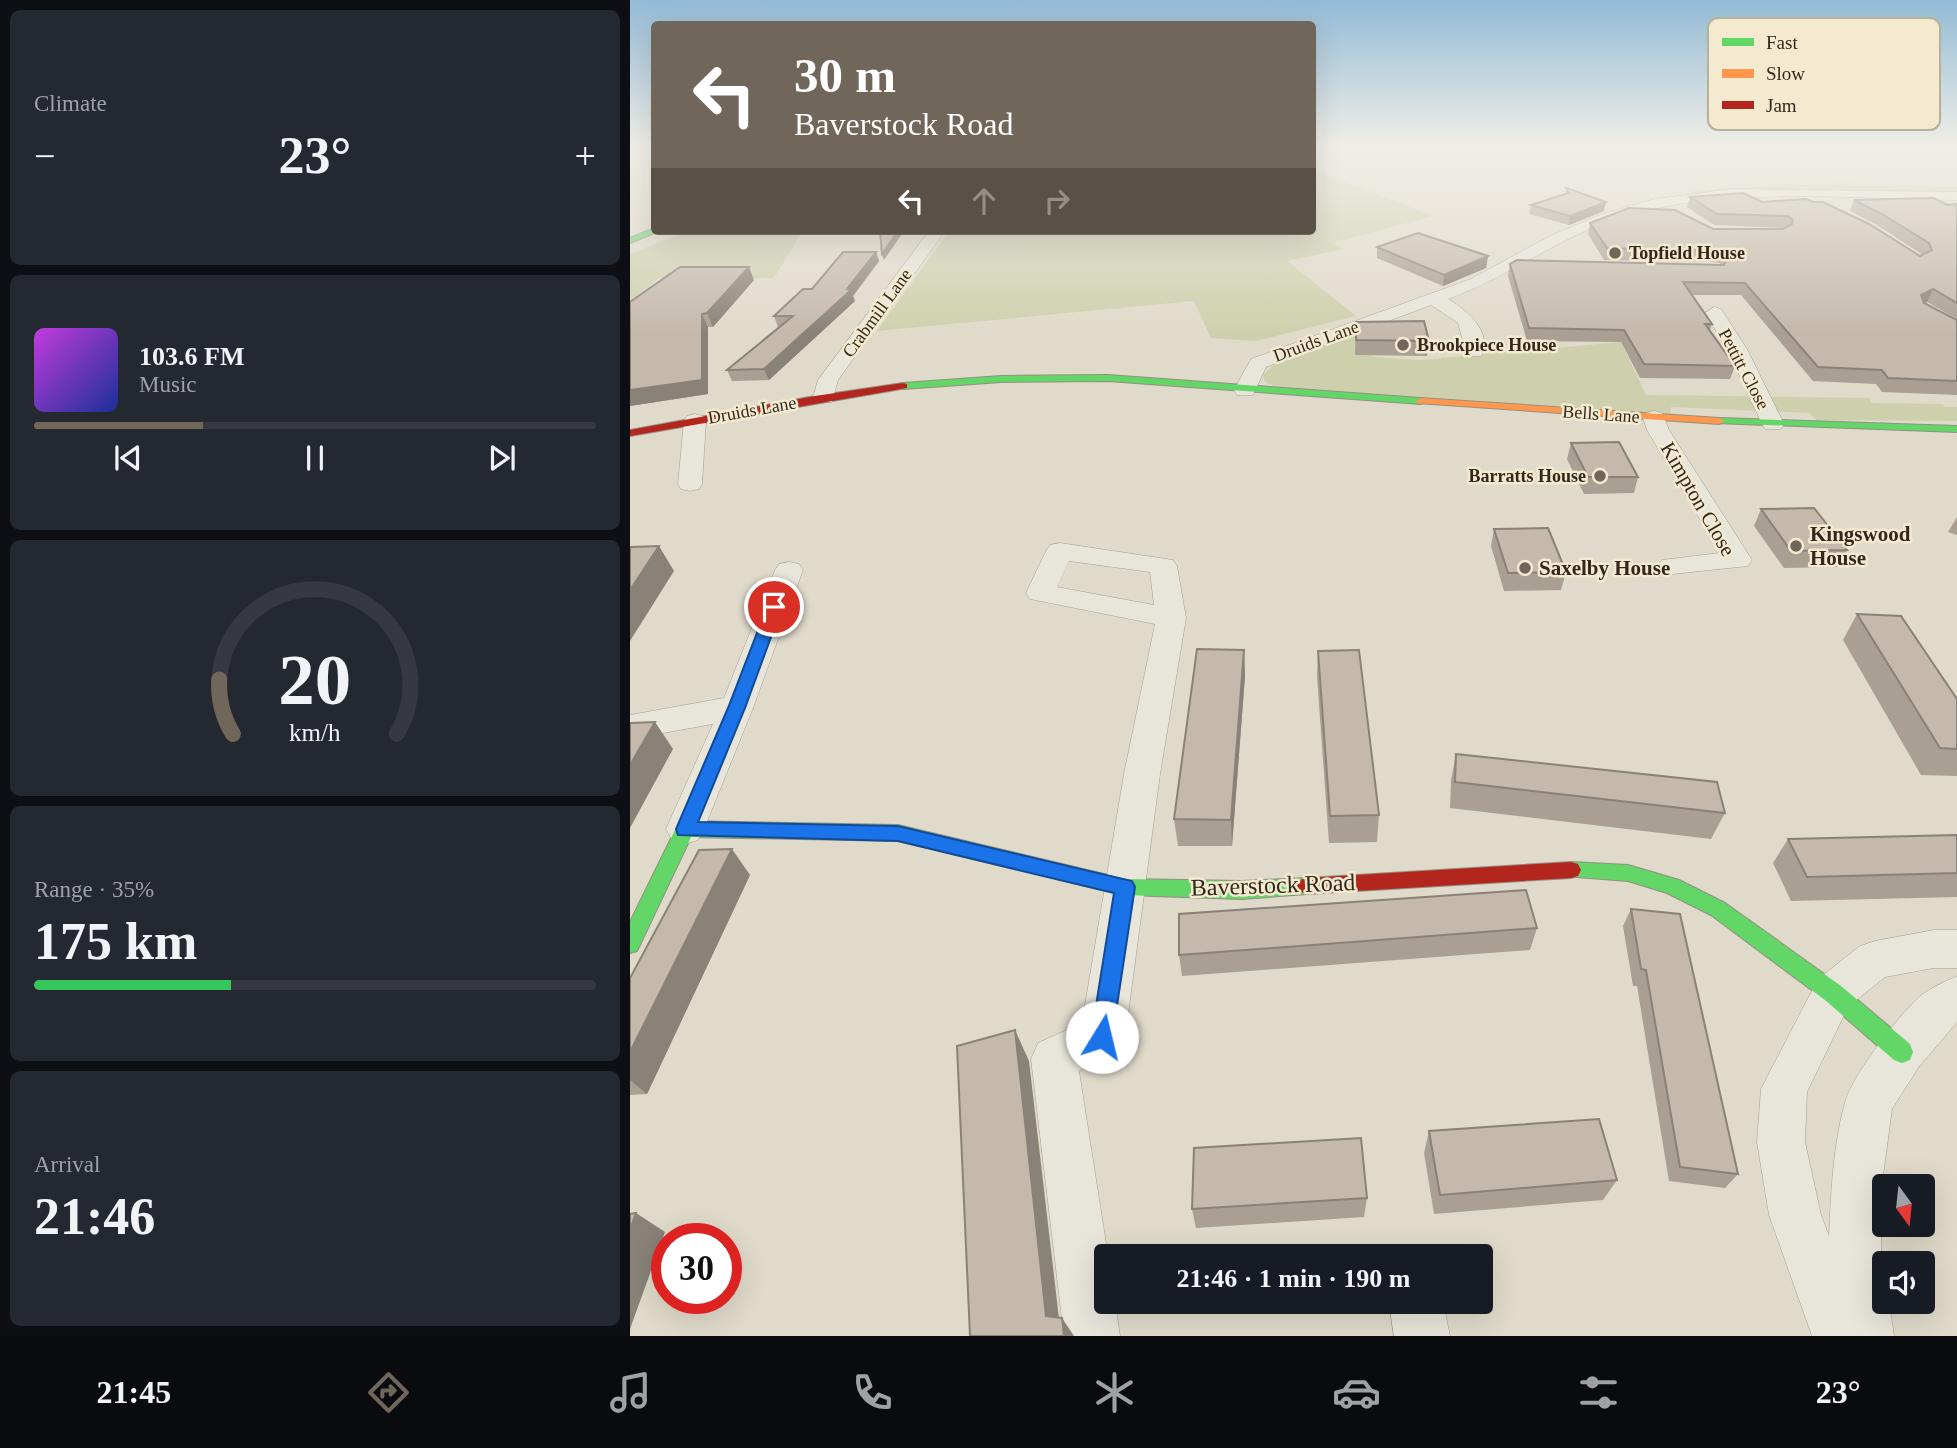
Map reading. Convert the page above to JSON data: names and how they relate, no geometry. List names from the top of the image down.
{
  "streets": {
    "main road": ["Druids Lane", "Bells Lane", "Baverstock Road"],
    "street": ["Crabmill Lane", "Pettitt Close", "Kimpton Close"]
  },
  "crossings": [
    ["Crabmill Lane", "Druids Lane"],
    ["Druids Lane", "Bells Lane"],
    ["Pettitt Close", "Bells Lane"],
    ["Bells Lane", "Kimpton Close"]
  ],
  "places": [
    "Topfield House",
    "Brookpiece House",
    "Barratts House",
    "Kingswood House",
    "Saxelby House"
  ],
  "legend": ["Fast", "Slow", "Jam"],
  "north": "bottom",
  "page": {
    "tile": [
      "Climate",
      ["Range · 35%", "175 km"],
      ["Arrival", "21:46"]
    ],
    "turn": ["30 m", "Baverstock Road"],
    "heat": ["−", "23°", "+"],
    "song": ["103.6 FM", "Music"],
    "limit": "30",
    "trip": "21:46 · 1 min · 190 m",
    "tabs": ["21:45", "23°"],
    "gauge": ["20", "km/h"]
  }
}
